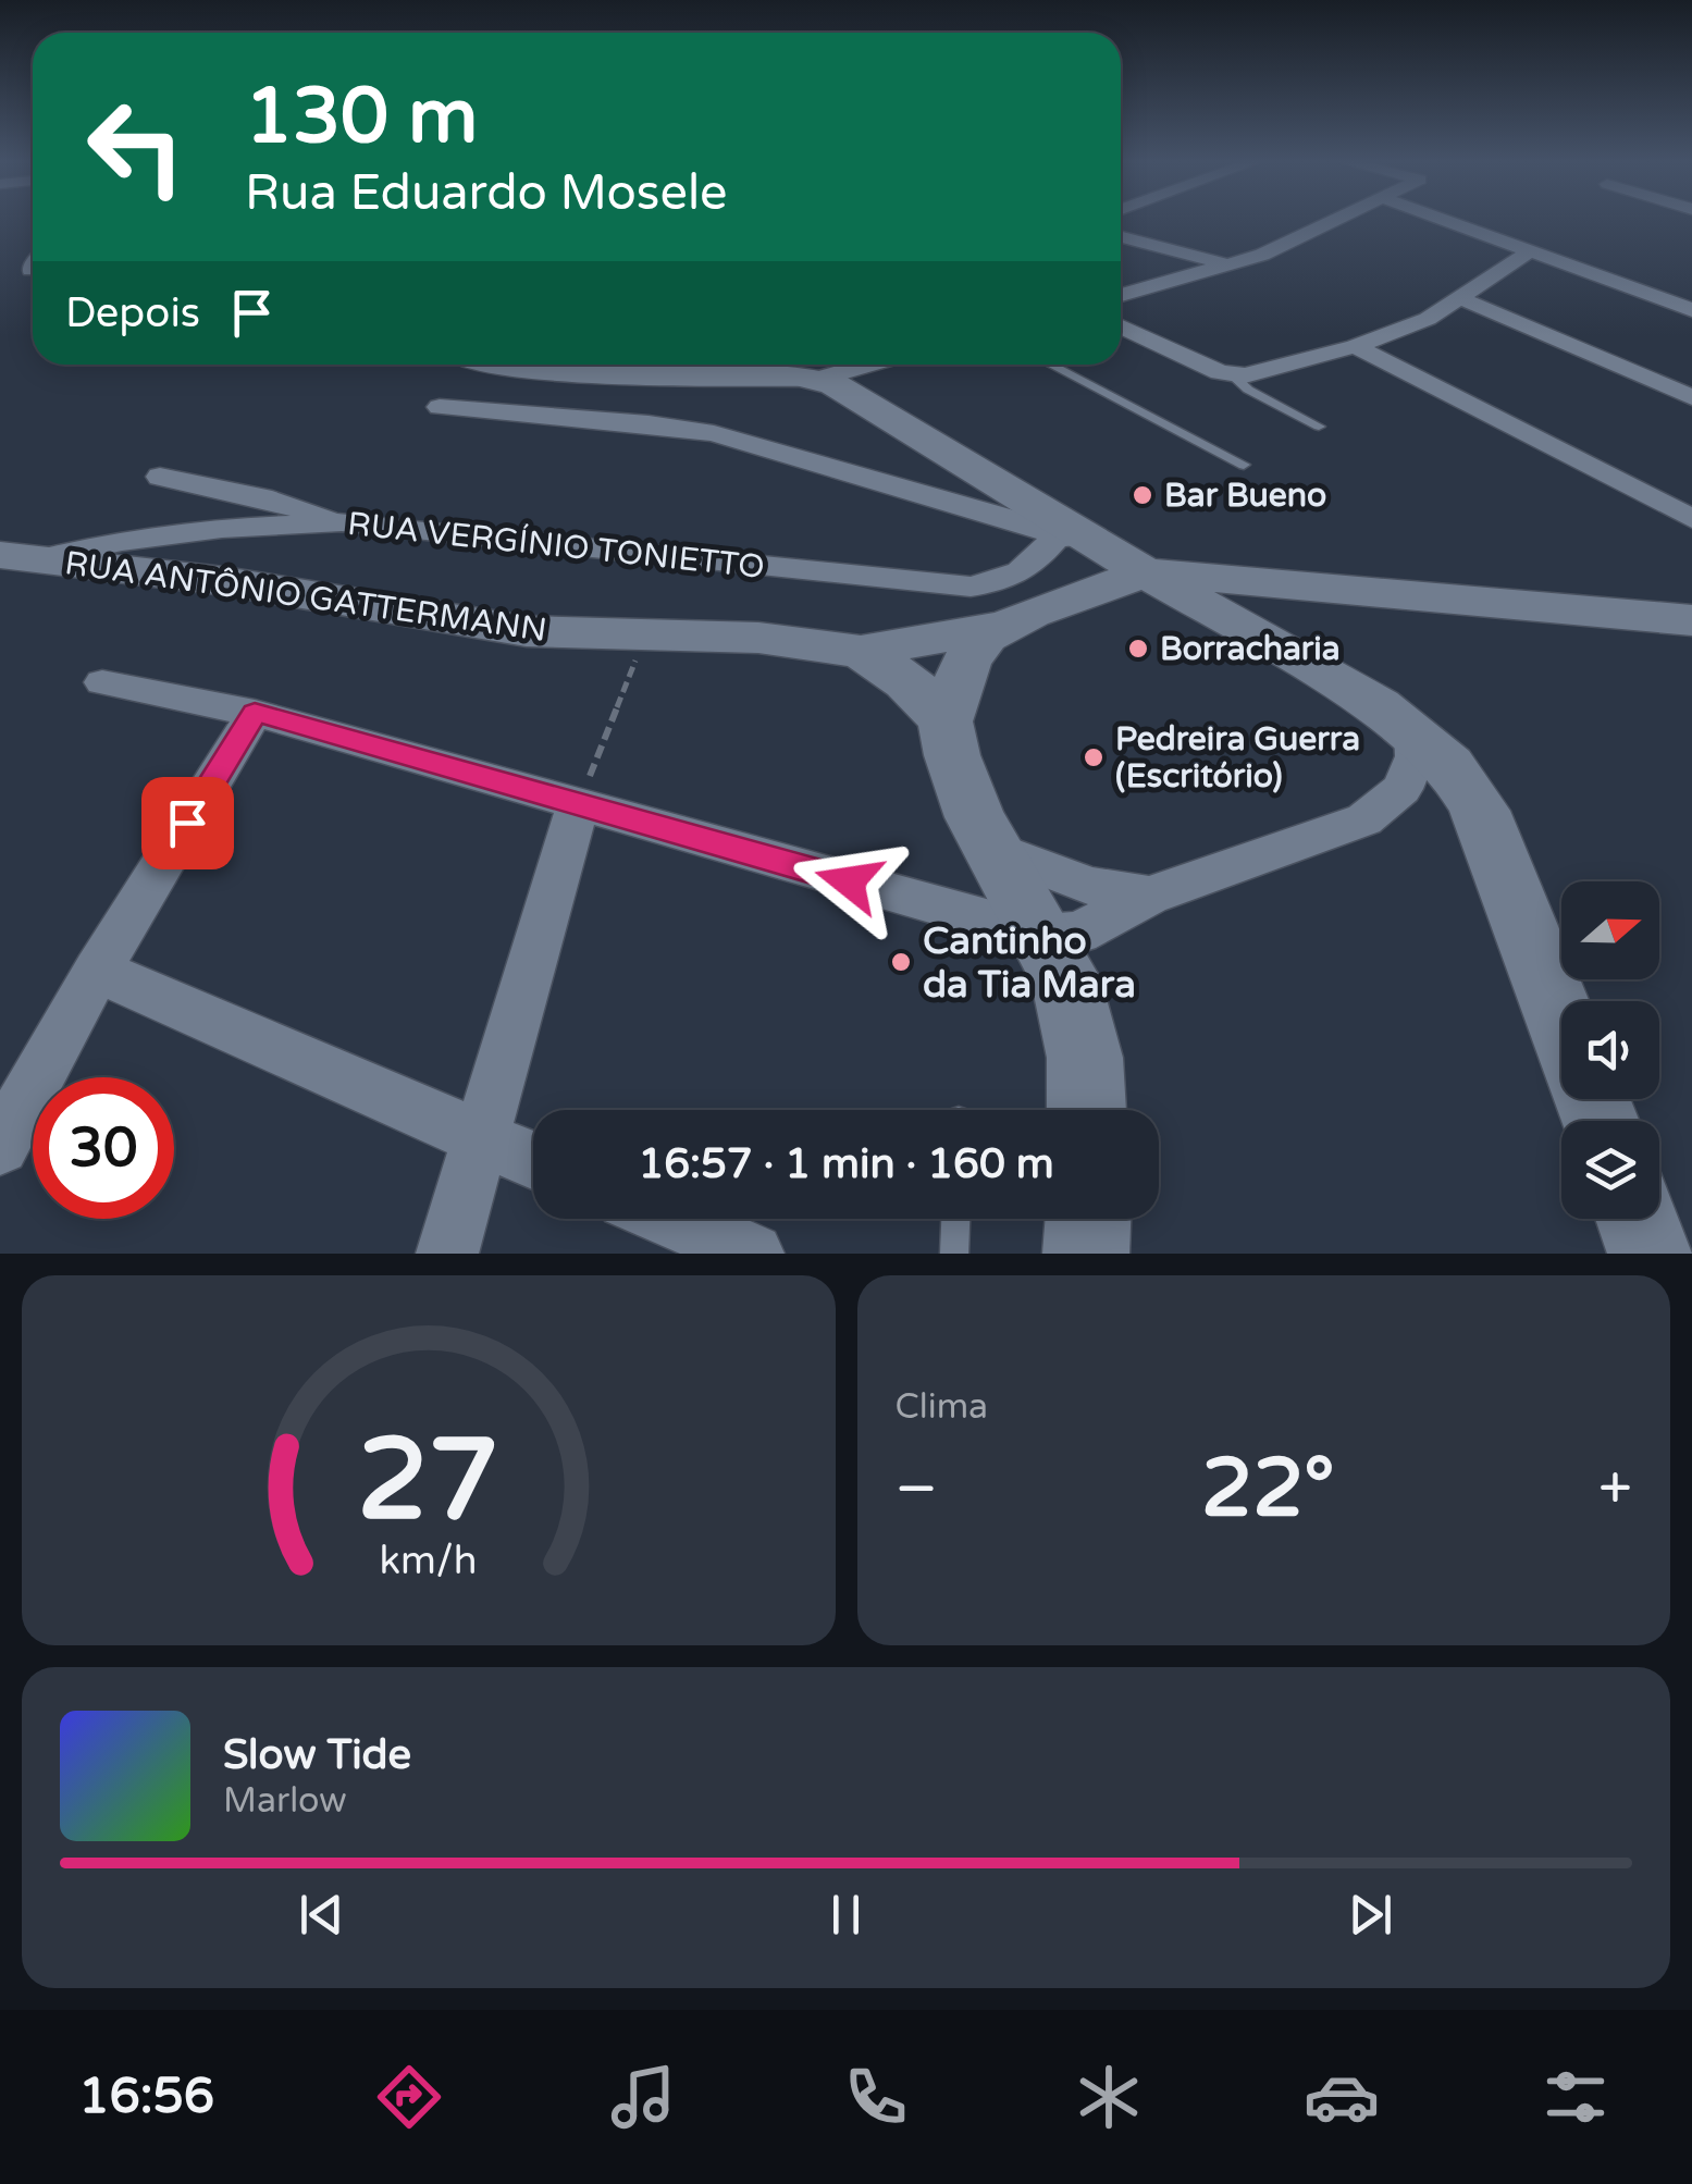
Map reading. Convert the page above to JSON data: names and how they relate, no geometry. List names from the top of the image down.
{
  "streets": {
    "main road": ["RUA ANTÔNIO GATTERMANN"],
    "street": ["RUA VERGÍNIO TONIETTO"]
  },
  "crossings": [
    ["RUA VERGÍNIO TONIETTO", "RUA ANTÔNIO GATTERMANN"]
  ],
  "places": [
    "Bar Bueno",
    "Borracharia",
    "Pedreira Guerra (Escritório)",
    "Cantinho da Tia Mara"
  ],
  "north": "right",
  "page": {
    "turn": ["130 m", "Rua Eduardo Mosele"],
    "then": "Depois",
    "limit": "30",
    "trip": "16:57 · 1 min · 160 m",
    "tile": "Clima",
    "heat": ["−", "22°", "+"],
    "song": ["Slow Tide", "Marlow"],
    "tabs": "16:56",
    "gauge": ["27", "km/h"]
  }
}
